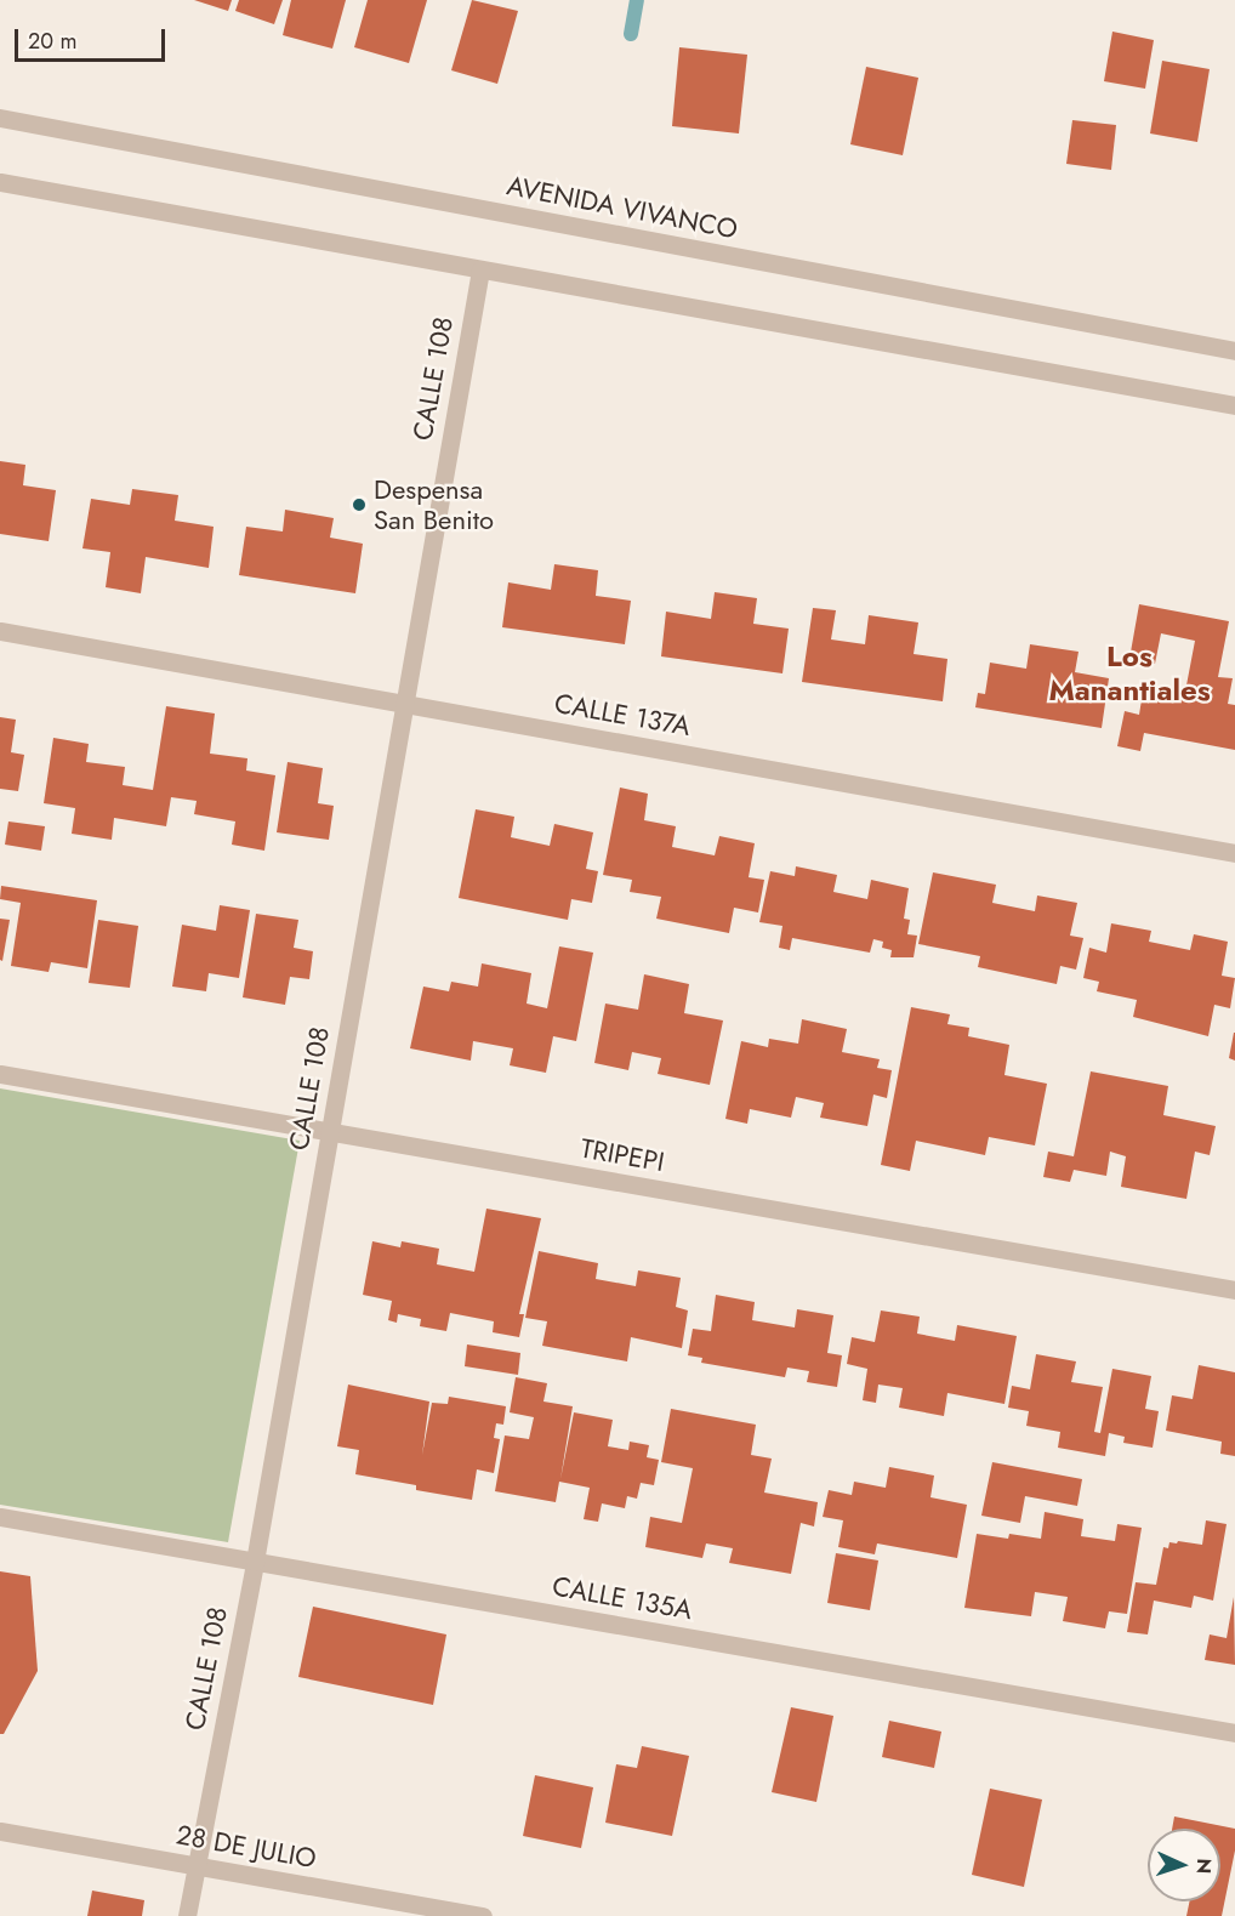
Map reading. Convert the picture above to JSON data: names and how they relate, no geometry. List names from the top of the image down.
{
  "streets": {
    "street": [
      "AVENIDA VIVANCO",
      "CALLE 108",
      "CALLE 137A",
      "TRIPEPI",
      "CALLE 135A",
      "28 DE JULIO"
    ]
  },
  "crossings": [
    ["CALLE 108", "CALLE 137A"],
    ["CALLE 108", "TRIPEPI"],
    ["CALLE 108", "CALLE 135A"],
    ["CALLE 108", "28 DE JULIO"]
  ],
  "districts": ["Los Manantiales"],
  "places": ["Despensa San Benito"],
  "scale_bar": "20 m",
  "north": "right"
}
